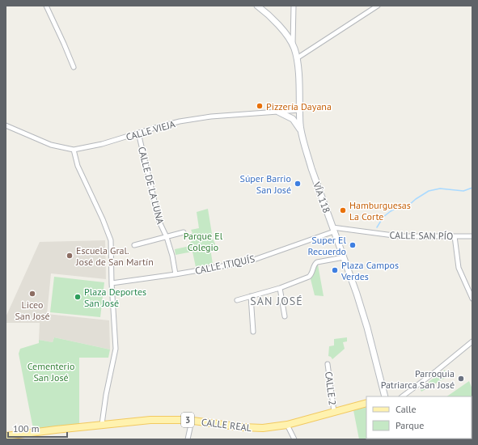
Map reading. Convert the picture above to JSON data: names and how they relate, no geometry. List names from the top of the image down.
{
  "streets": {
    "main road": ["VÍA 118", "3", "CALLE REAL"],
    "street": [
      "CALLE VIEJA",
      "CALLE DE LA LUNA",
      "CALLE SAN PÍO",
      "CALLE ITIQUÍS",
      "CALLE 2"
    ]
  },
  "crossings": [
    ["CALLE VIEJA", "CALLE DE LA LUNA"],
    ["CALLE VIEJA", "VÍA 118"],
    ["CALLE DE LA LUNA", "CALLE ITIQUÍS"],
    ["VÍA 118", "CALLE SAN PÍO"],
    ["VÍA 118", "CALLE ITIQUÍS"],
    ["CALLE SAN PÍO", "CALLE ITIQUÍS"],
    ["CALLE 2", "CALLE REAL"]
  ],
  "districts": ["SAN JOSÉ"],
  "parks": ["Parque El Colegio", "Cementerio San José"],
  "places": [
    "Pizzería Dayana",
    "Súper Barrio San José",
    "Hamburguesas La Corte",
    "Super El Recuerdo",
    "Escuela Gral. José de San Martín",
    "Plaza Campos Verdes",
    "Liceo San José",
    "Plaza Deportes San José",
    "Parroquia Patriarca San José"
  ],
  "legend": ["Calle", "Parque"],
  "scale_bar": "100 m"
}
